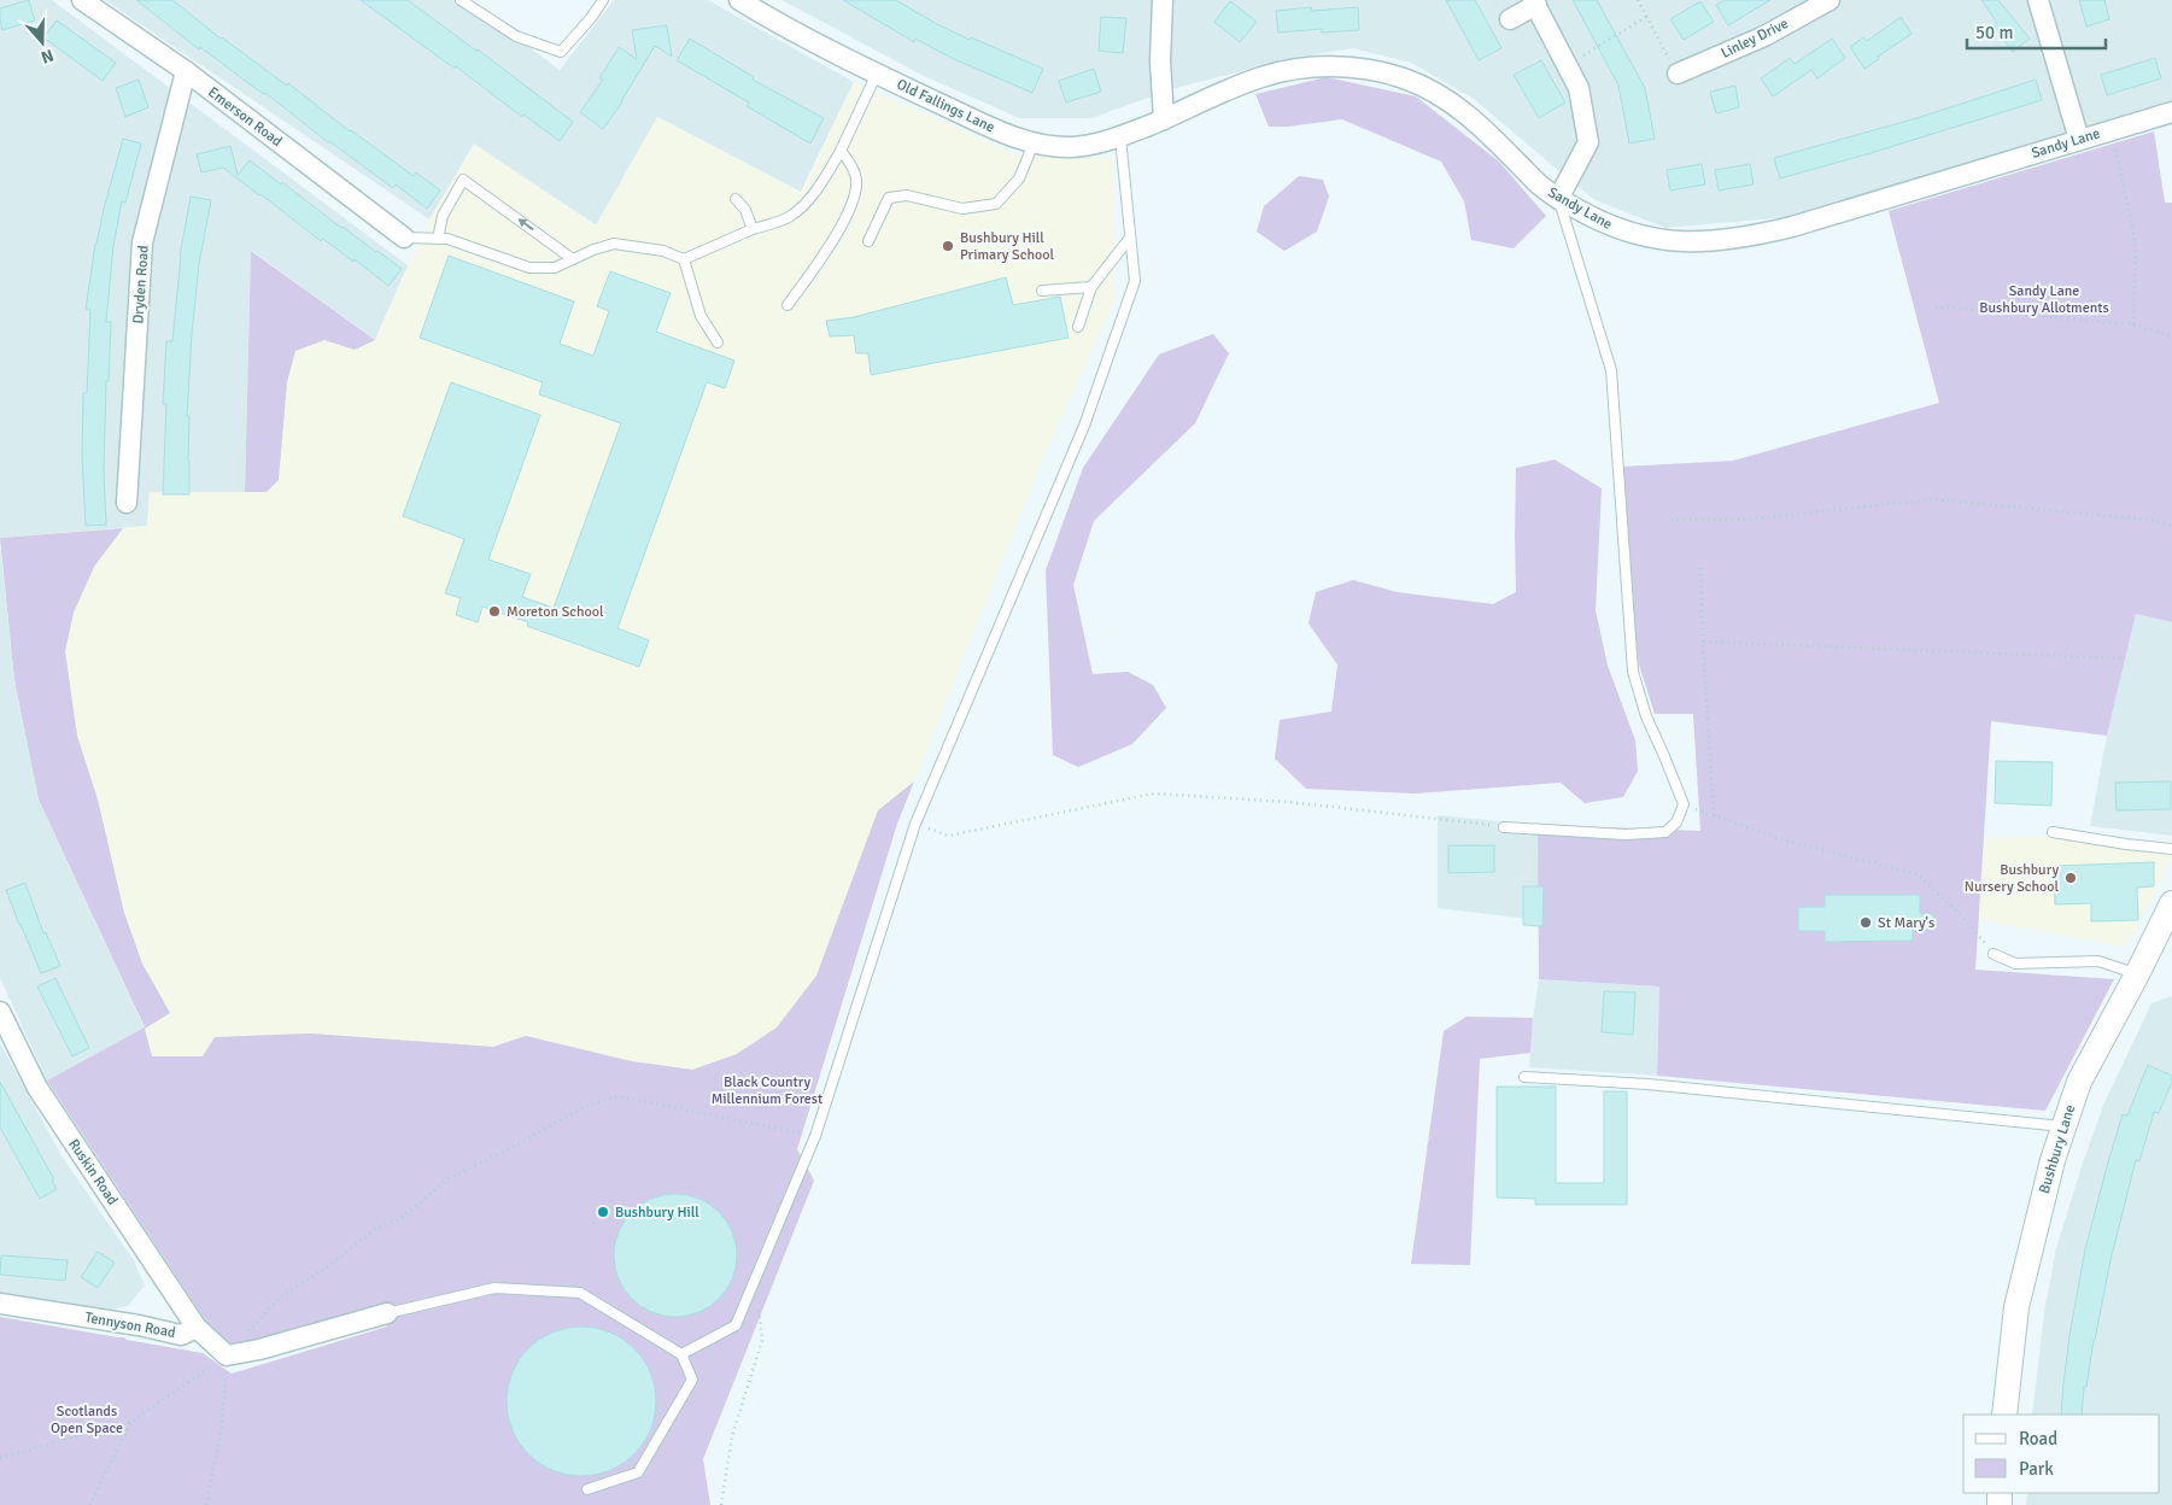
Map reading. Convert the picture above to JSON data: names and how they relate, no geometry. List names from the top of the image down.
{
  "streets": {
    "street": [
      "Linley Drive",
      "Old Fallings Lane",
      "Emerson Road",
      "Sandy Lane",
      "Dryden Road",
      "Bushbury Lane",
      "Ruskin Road",
      "Tennyson Road"
    ]
  },
  "crossings": [
    ["Old Fallings Lane", "Sandy Lane"],
    ["Emerson Road", "Dryden Road"],
    ["Ruskin Road", "Tennyson Road"]
  ],
  "parks": ["Sandy Lane Bushbury Allotments", "Black Country Millennium Forest", "Scotlands Open Space"],
  "places": [
    "Bushbury Hill Primary School",
    "Moreton School",
    "Bushbury Nursery School",
    "St Mary's",
    "Bushbury Hill"
  ],
  "legend": ["Road", "Park"],
  "scale_bar": "50 m",
  "north": "bottom"
}
